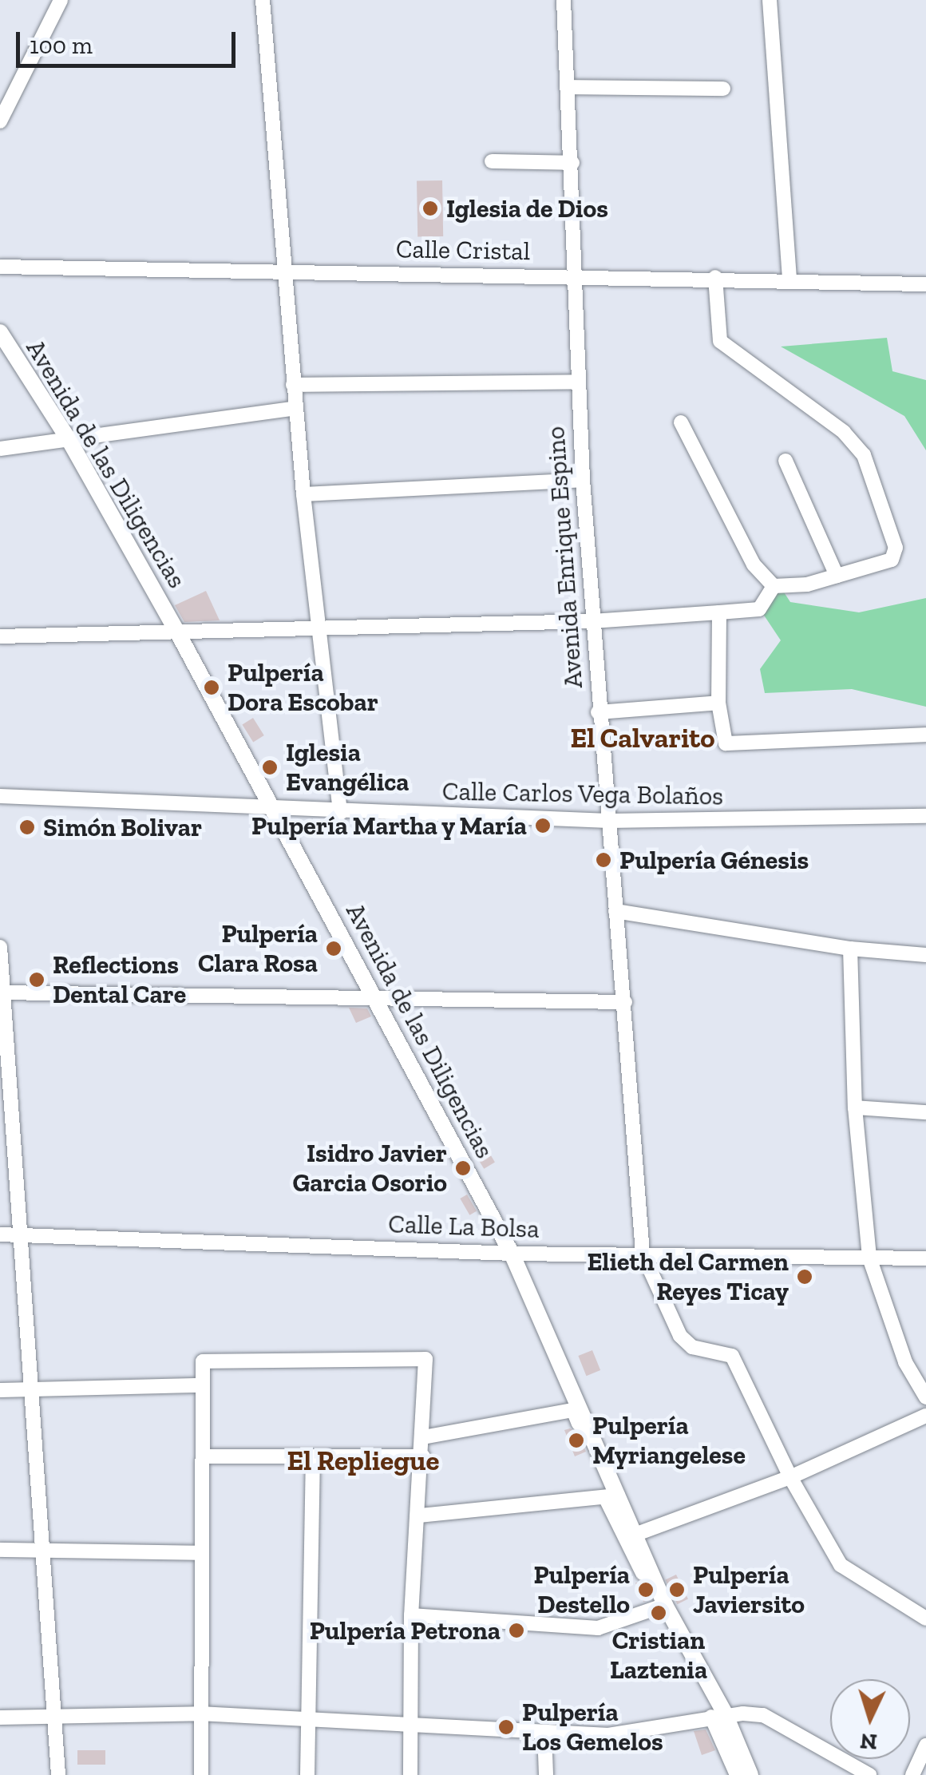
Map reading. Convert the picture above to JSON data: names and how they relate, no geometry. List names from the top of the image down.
{
  "streets": {
    "street": [
      "Calle Cristal",
      "Avenida de las Diligencias",
      "Avenida Enrique Espino",
      "Calle Carlos Vega Bolaños",
      "Calle La Bolsa"
    ]
  },
  "crossings": [
    ["Calle Cristal", "Avenida Enrique Espino"],
    ["Avenida de las Diligencias", "Calle Carlos Vega Bolaños"],
    ["Avenida de las Diligencias", "Calle La Bolsa"],
    ["Avenida Enrique Espino", "Calle Carlos Vega Bolaños"],
    ["Avenida Enrique Espino", "Calle La Bolsa"]
  ],
  "districts": ["El Calvarito", "El Repliegue"],
  "places": [
    "Iglesia de Dios",
    "Pulpería Dora Escobar",
    "Iglesia Evangélica",
    "Pulpería Martha y María",
    "Simón Bolivar",
    "Pulpería Génesis",
    "Pulpería Clara Rosa",
    "Reflections Dental Care",
    "Isidro Javier Garcia Osorio",
    "Elieth del Carmen Reyes Ticay",
    "Pulpería Myriangelese",
    "Pulpería Destello",
    "Pulpería Javiersito",
    "Cristian Laztenia",
    "Pulpería Petrona",
    "Pulpería Los Gemelos"
  ],
  "scale_bar": "100 m",
  "north": "bottom"
}
